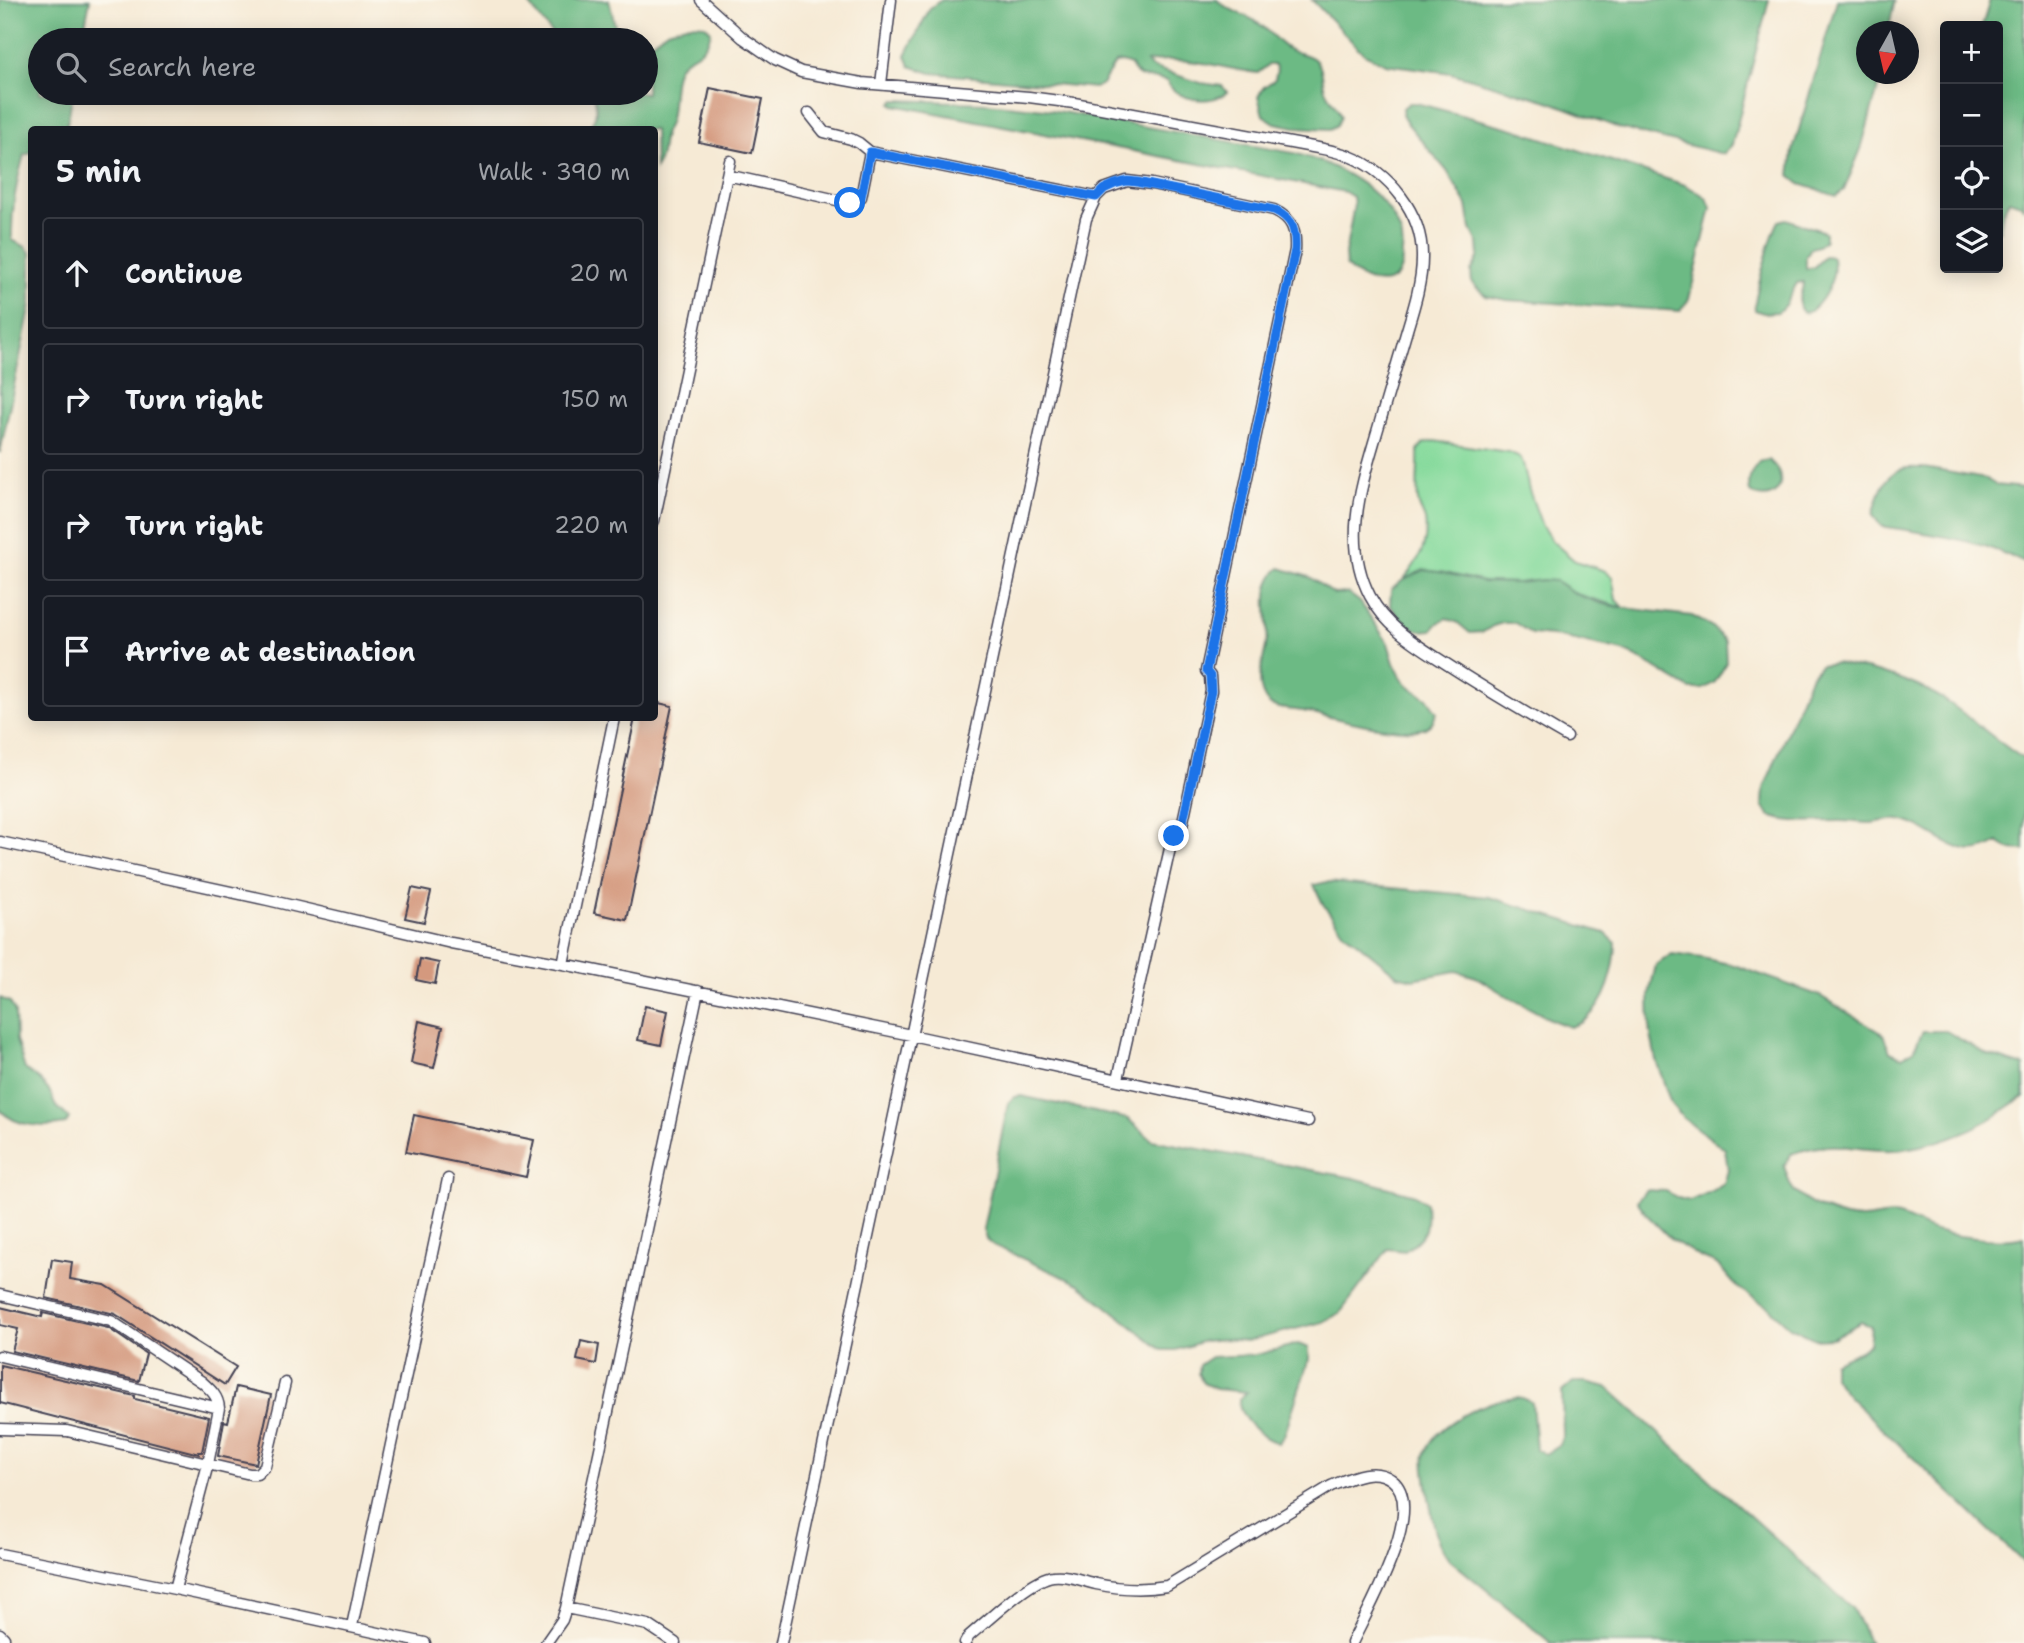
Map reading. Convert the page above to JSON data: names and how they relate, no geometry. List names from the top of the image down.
{
  "north": "bottom",
  "page": {
    "map_buttons": ["+", "−"],
    "search": "Search here",
    "heading": ["5 min", "Walk · 390 m"],
    "list": [
      ["Continue", "20 m"],
      ["Turn right", "150 m"],
      ["Turn right", "220 m"],
      "Arrive at destination"
    ]
  }
}
